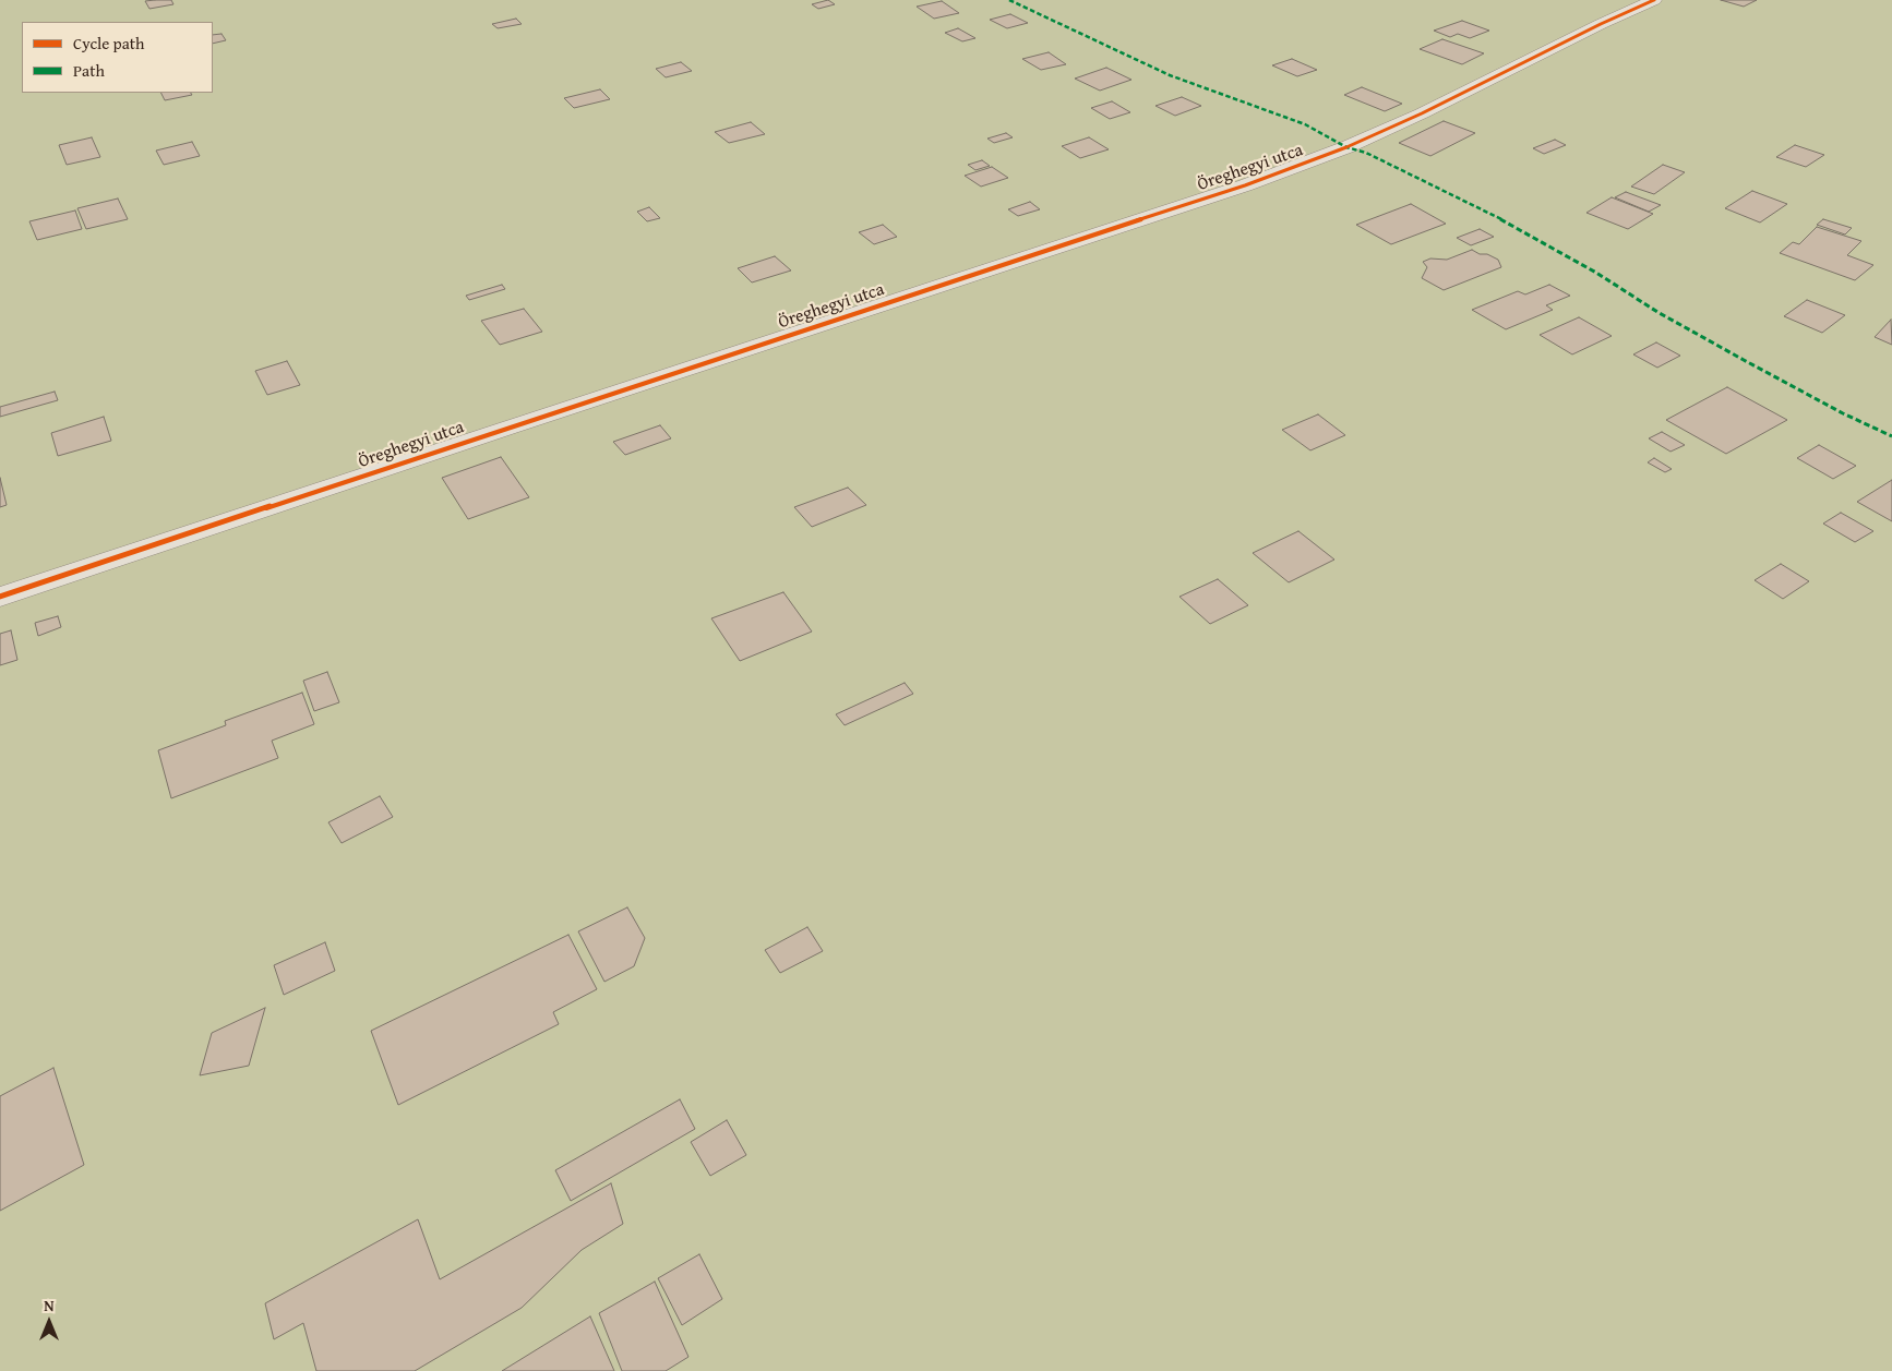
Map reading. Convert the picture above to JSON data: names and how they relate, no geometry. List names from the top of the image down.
{
  "streets": {
    "street": ["Öreghegyi utca"]
  },
  "legend": ["Cycle path", "Path"],
  "north": "top"
}
